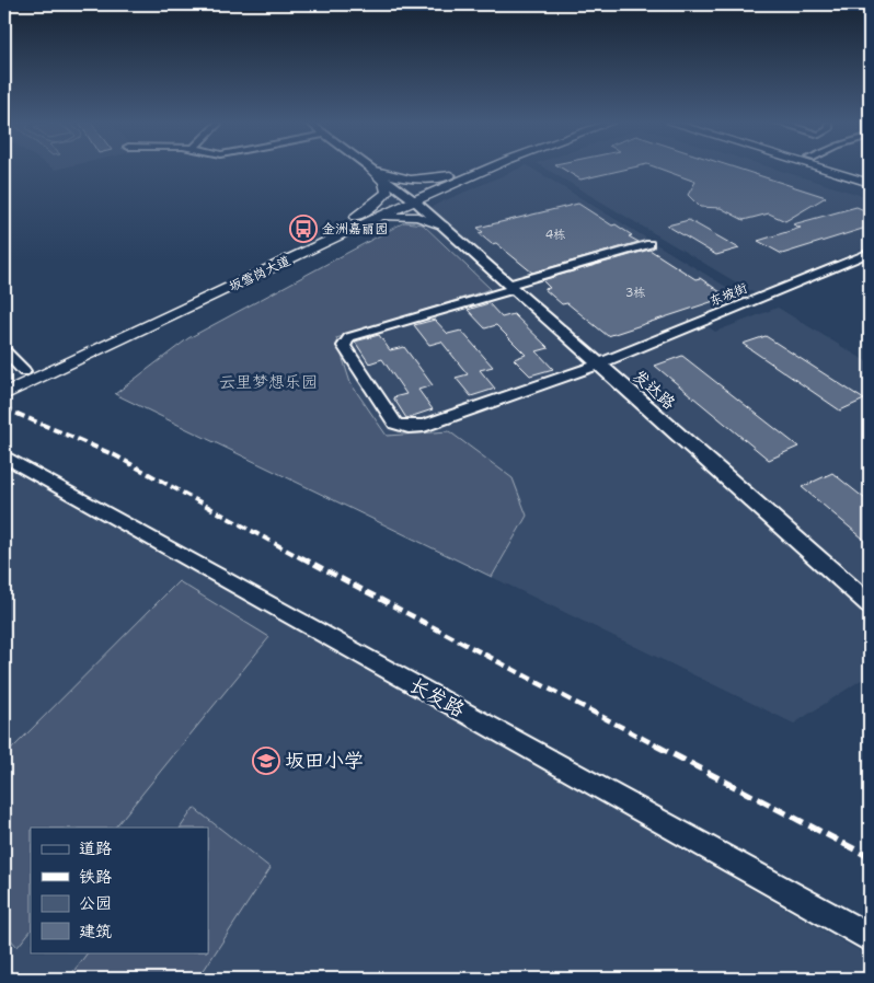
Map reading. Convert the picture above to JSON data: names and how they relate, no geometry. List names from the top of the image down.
{
  "streets": {
    "main road": ["坂雪岗大道"],
    "street": ["东坡街", "发达路", "长发路"]
  },
  "crossings": [
    ["坂雪岗大道", "发达路"],
    ["东坡街", "发达路"]
  ],
  "parks": ["云里梦想乐园"],
  "places": {
    "bus stop": ["金洲嘉丽园"],
    "school or university": ["坂田小学"]
  },
  "house_numbers": ["4栋", "3栋"],
  "legend": [
    "道路",
    "铁路",
    "公园",
    "建筑"
  ]
}
